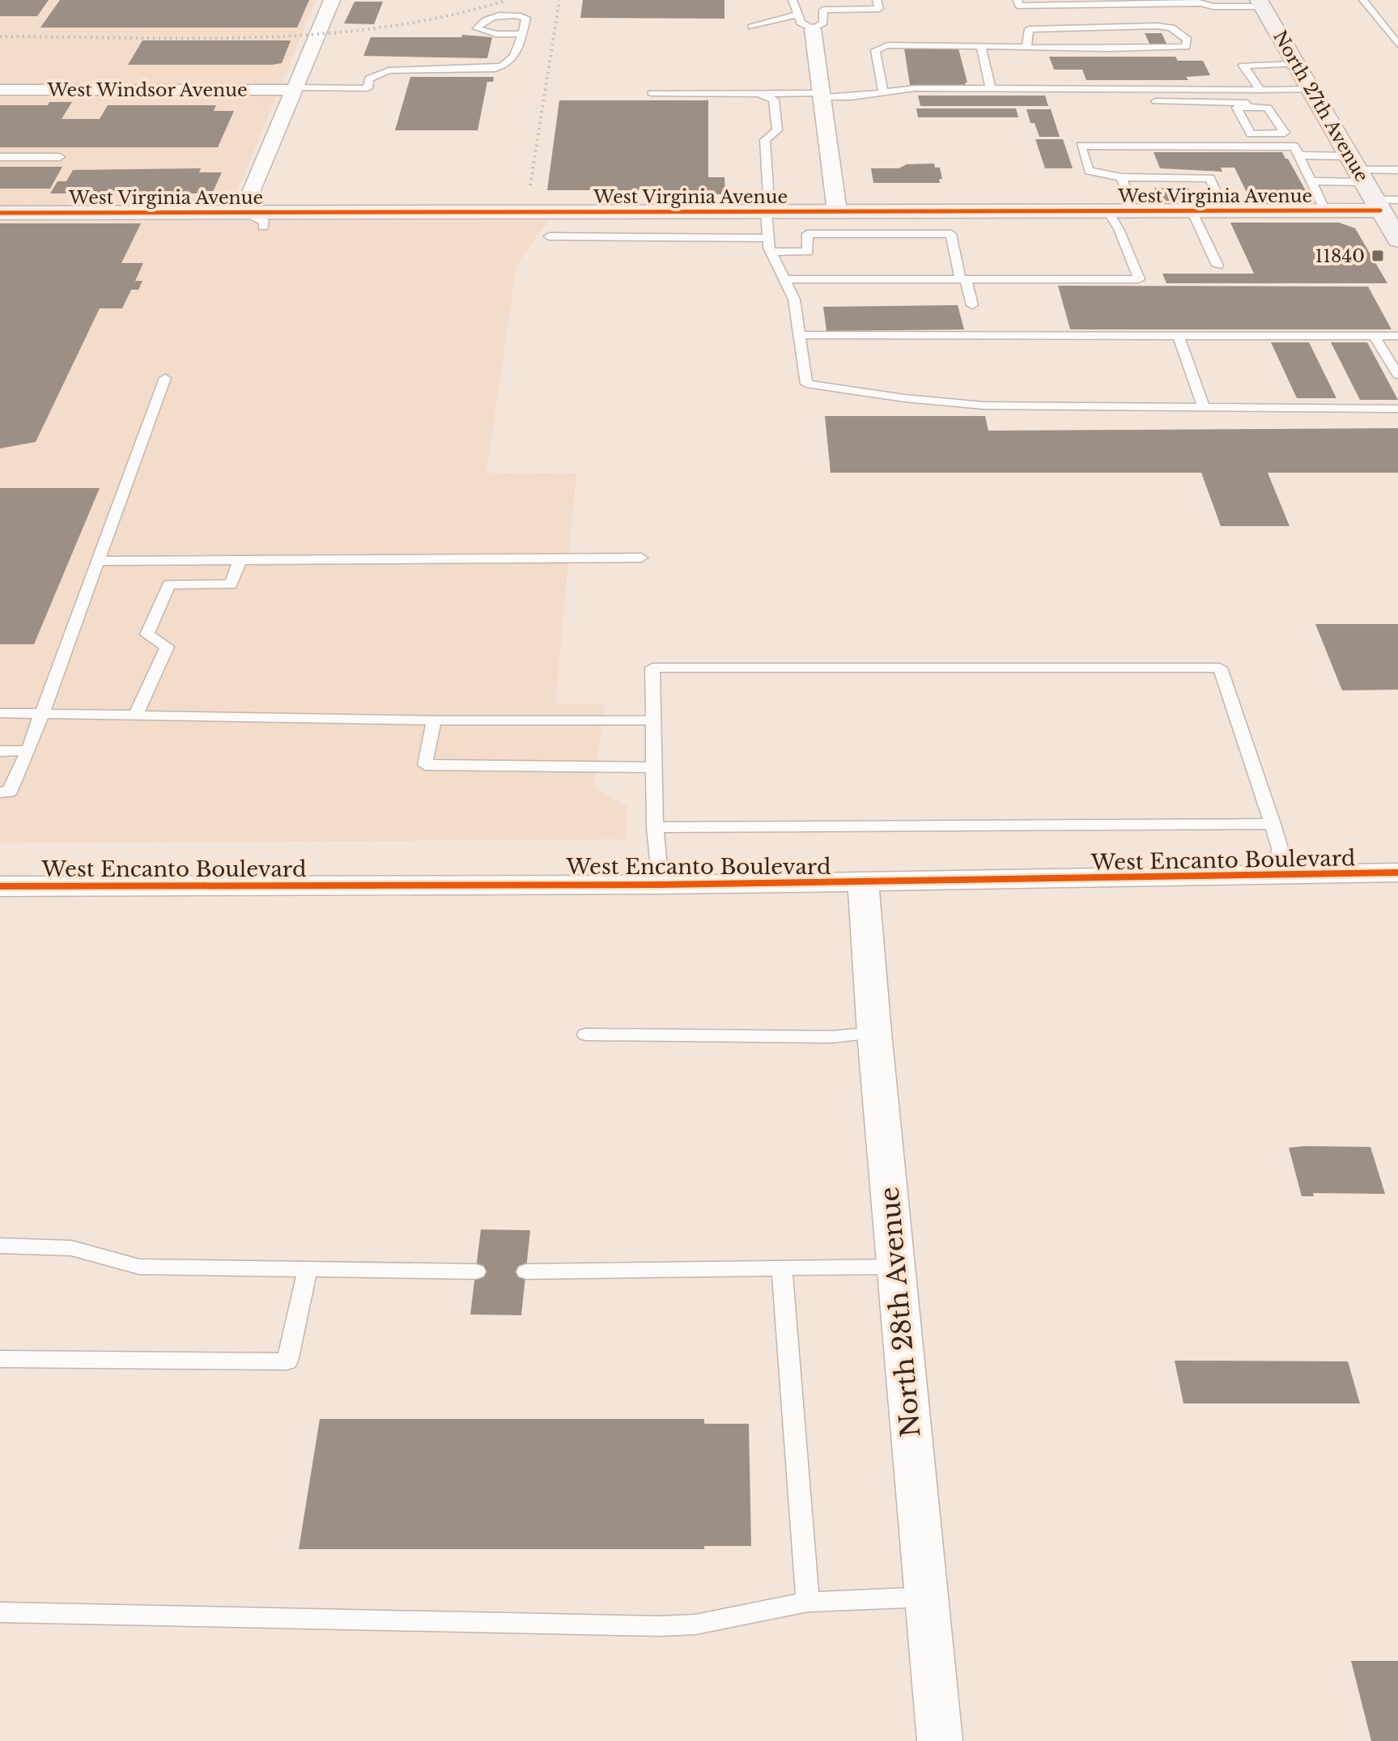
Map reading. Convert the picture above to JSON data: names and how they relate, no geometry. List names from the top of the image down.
{
  "streets": {
    "street": [
      "West Windsor Avenue",
      "North 27th Avenue",
      "West Virginia Avenue",
      "West Encanto Boulevard",
      "North 28th Avenue"
    ]
  },
  "crossings": [
    ["North 27th Avenue", "West Virginia Avenue"],
    ["West Encanto Boulevard", "North 28th Avenue"]
  ],
  "places": {
    "transit": ["11840"]
  }
}
